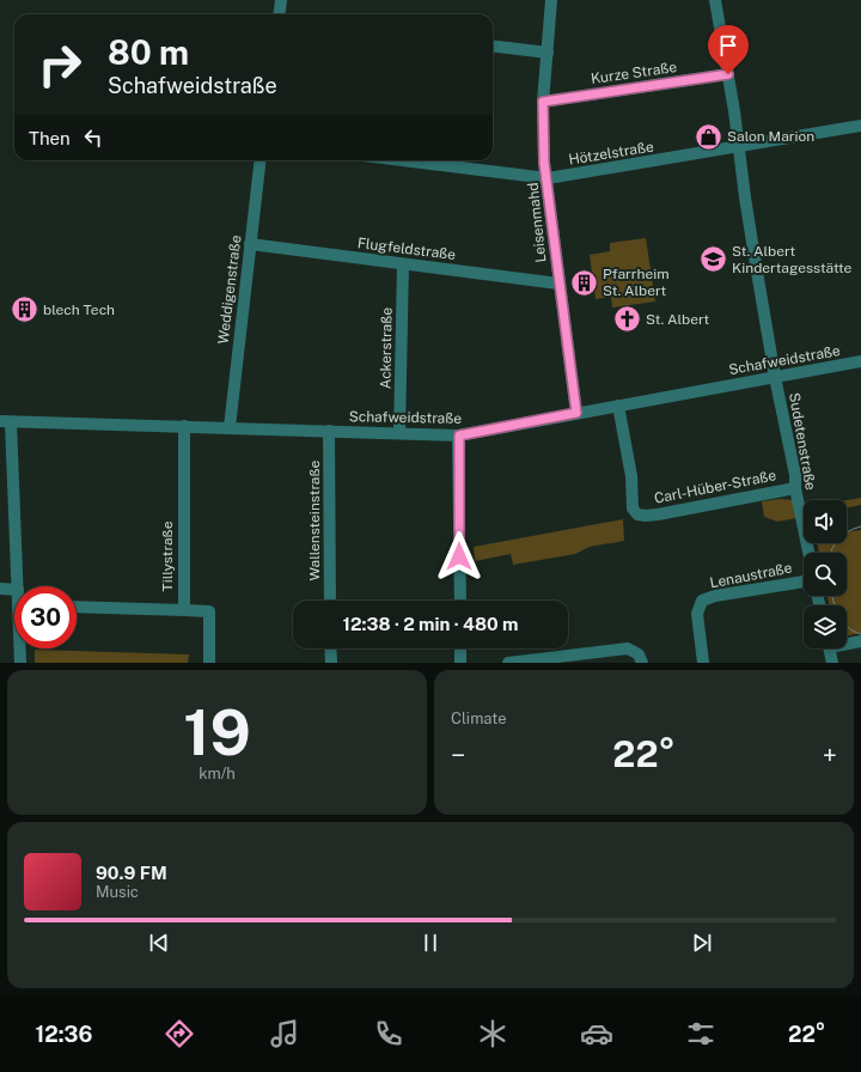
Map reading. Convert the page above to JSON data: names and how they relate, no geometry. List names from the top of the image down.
{
  "streets": {
    "street": [
      "Kurze Straße",
      "Hötzelstraße",
      "Leisenmahd",
      "Flugfeldstraße",
      "Weddigenstraße",
      "Ackerstraße",
      "Schafweidstraße",
      "Sudetenstraße",
      "Carl-Hüber-Straße",
      "Wallensteinstraße",
      "Tillystraße",
      "Lenaustraße"
    ]
  },
  "crossings": [
    ["Kurze Straße", "Leisenmahd"],
    ["Kurze Straße", "Sudetenstraße"],
    ["Hötzelstraße", "Leisenmahd"],
    ["Hötzelstraße", "Sudetenstraße"],
    ["Leisenmahd", "Flugfeldstraße"],
    ["Leisenmahd", "Schafweidstraße"],
    ["Flugfeldstraße", "Weddigenstraße"],
    ["Flugfeldstraße", "Ackerstraße"],
    ["Weddigenstraße", "Schafweidstraße"],
    ["Ackerstraße", "Schafweidstraße"],
    ["Schafweidstraße", "Sudetenstraße"],
    ["Schafweidstraße", "Carl-Hüber-Straße"],
    ["Schafweidstraße", "Wallensteinstraße"],
    ["Schafweidstraße", "Tillystraße"],
    ["Sudetenstraße", "Carl-Hüber-Straße"]
  ],
  "places": {
    "shop": ["Salon Marion"],
    "school or university": ["St. Albert Kindertagesstätte"],
    "building": ["Pfarrheim St. Albert", "blech Tech"],
    "church": ["St. Albert"]
  },
  "page": {
    "turn": ["80 m", "Schafweidstraße"],
    "then": "Then",
    "limit": "30",
    "trip": "12:38 · 2 min · 480 m",
    "tile": [
      ["19", "km/h"],
      "Climate"
    ],
    "heat": ["−", "22°", "+"],
    "song": ["90.9 FM", "Music"],
    "tabs": ["12:36", "22°"]
  }
}
